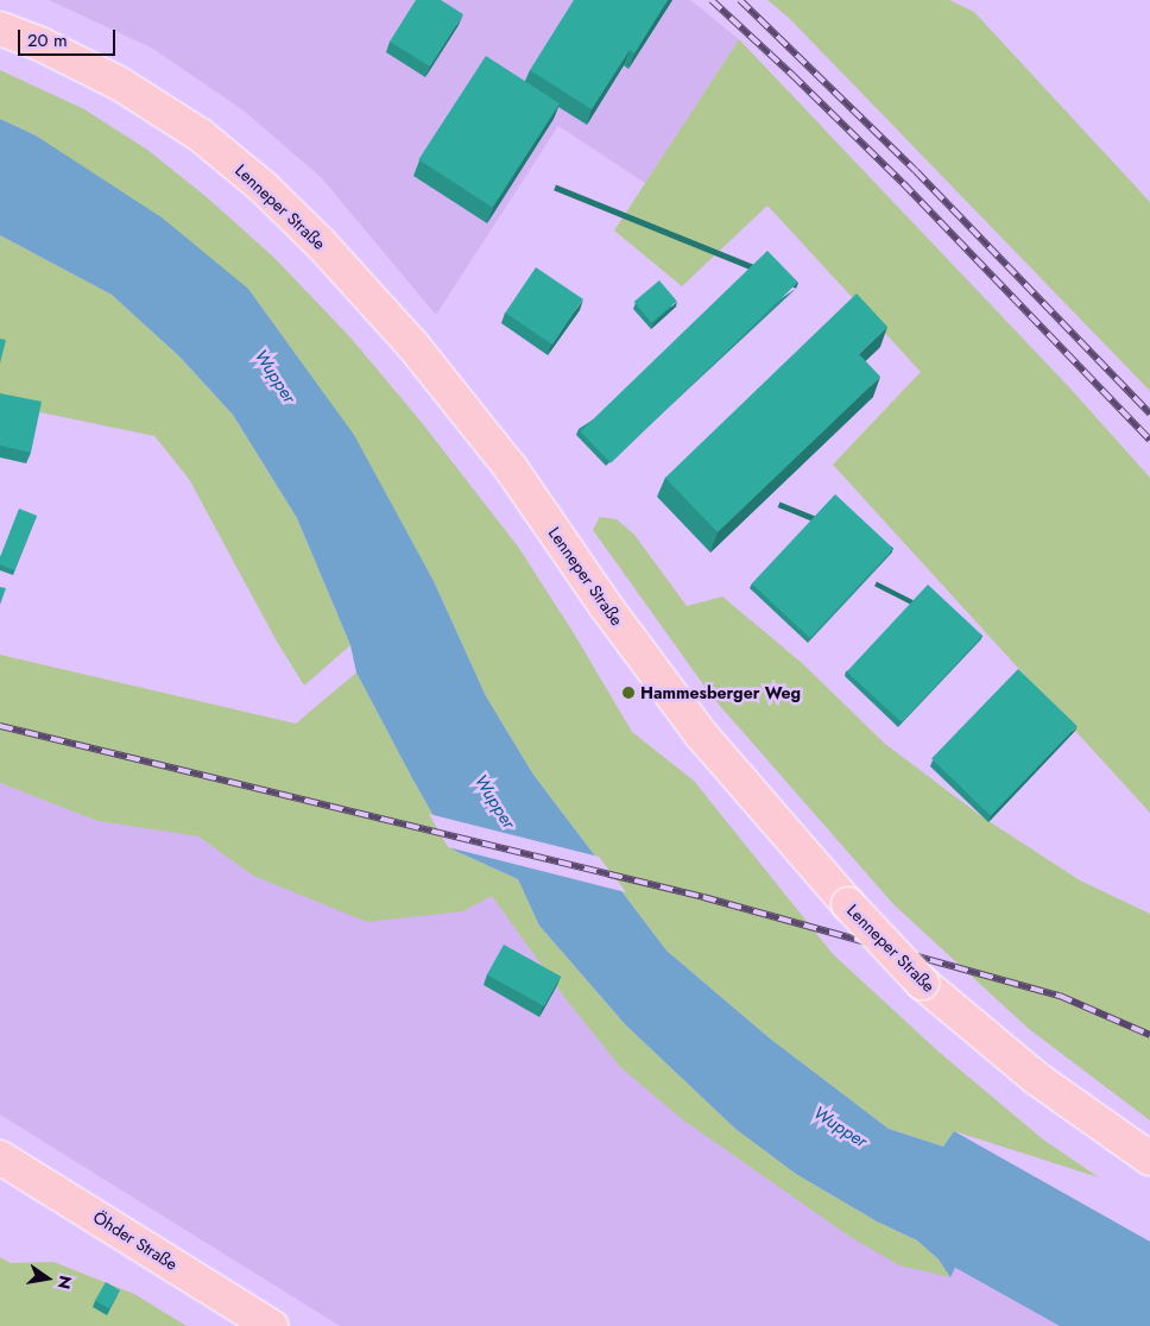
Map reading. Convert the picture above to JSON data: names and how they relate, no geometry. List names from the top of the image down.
{
  "streets": {
    "main road": ["Lenneper Straße", "Öhder Straße"]
  },
  "water": ["Wupper"],
  "places": ["Hammesberger Weg"],
  "scale_bar": "20 m",
  "north": "right"
}
